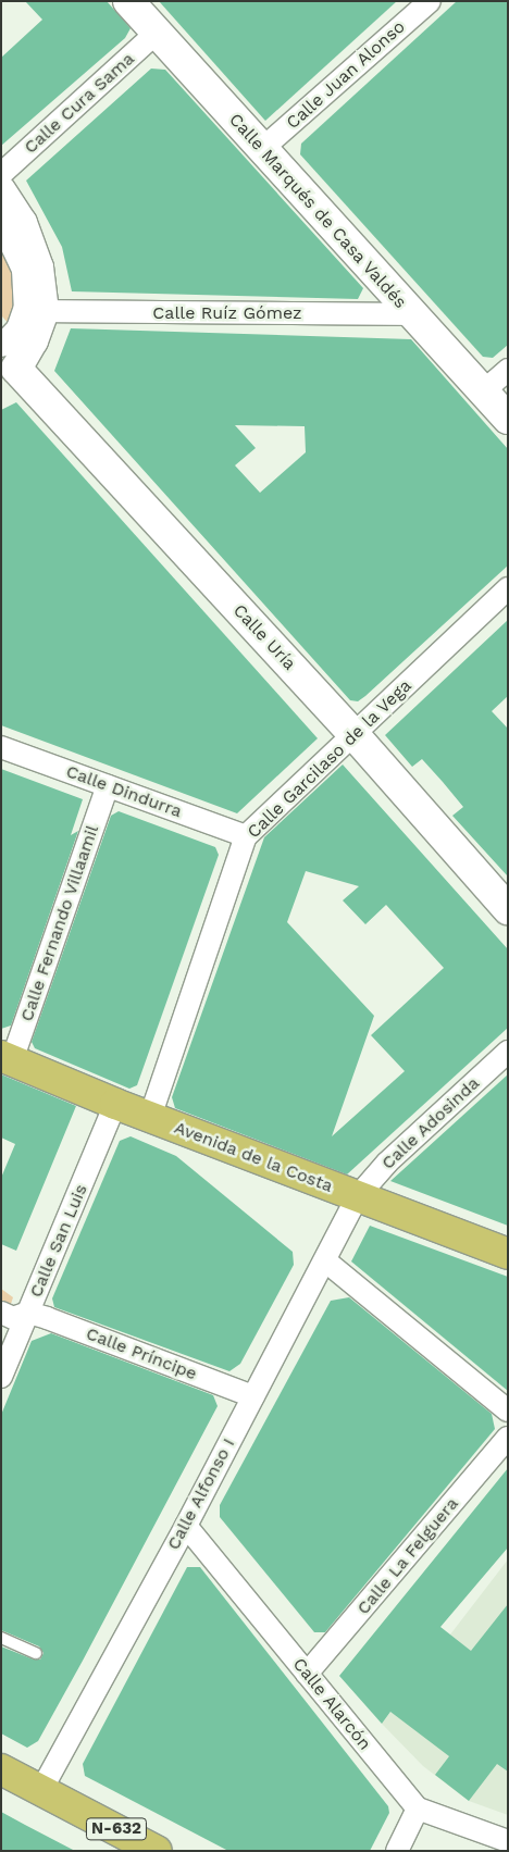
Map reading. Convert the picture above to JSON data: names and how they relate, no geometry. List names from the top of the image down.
{
  "streets": {
    "main road": ["Avenida de la Costa", "N-632"],
    "street": [
      "Calle Juan Alonso",
      "Calle Cura Sama",
      "Calle Marqués de Casa Valdés",
      "Calle Ruíz Gómez",
      "Calle Uría",
      "Calle Garcilaso de la Vega",
      "Calle Dindurra",
      "Calle Fernando Villaamil",
      "Calle Adosinda",
      "Calle San Luis",
      "Calle Príncipe",
      "Calle Alfonso I",
      "Calle La Felguera",
      "Calle Alarcón"
    ]
  },
  "crossings": [
    ["Calle Juan Alonso", "Calle Marqués de Casa Valdés"],
    ["Calle Cura Sama", "Calle Marqués de Casa Valdés"],
    ["Calle Marqués de Casa Valdés", "Calle Ruíz Gómez"],
    ["Calle Uría", "Calle Garcilaso de la Vega"],
    ["Calle Garcilaso de la Vega", "Calle Dindurra"],
    ["Calle Garcilaso de la Vega", "Avenida de la Costa"],
    ["Calle Dindurra", "Calle Fernando Villaamil"],
    ["Calle Fernando Villaamil", "Avenida de la Costa"],
    ["Calle Adosinda", "Avenida de la Costa"],
    ["Calle Adosinda", "Calle Alfonso I"],
    ["Avenida de la Costa", "Calle San Luis"],
    ["Avenida de la Costa", "Calle Alfonso I"],
    ["Calle San Luis", "Calle Príncipe"],
    ["Calle Príncipe", "Calle Alfonso I"],
    ["Calle Alfonso I", "Calle Alarcón"],
    ["Calle Alfonso I", "N-632"],
    ["Calle La Felguera", "Calle Alarcón"]
  ]
}
